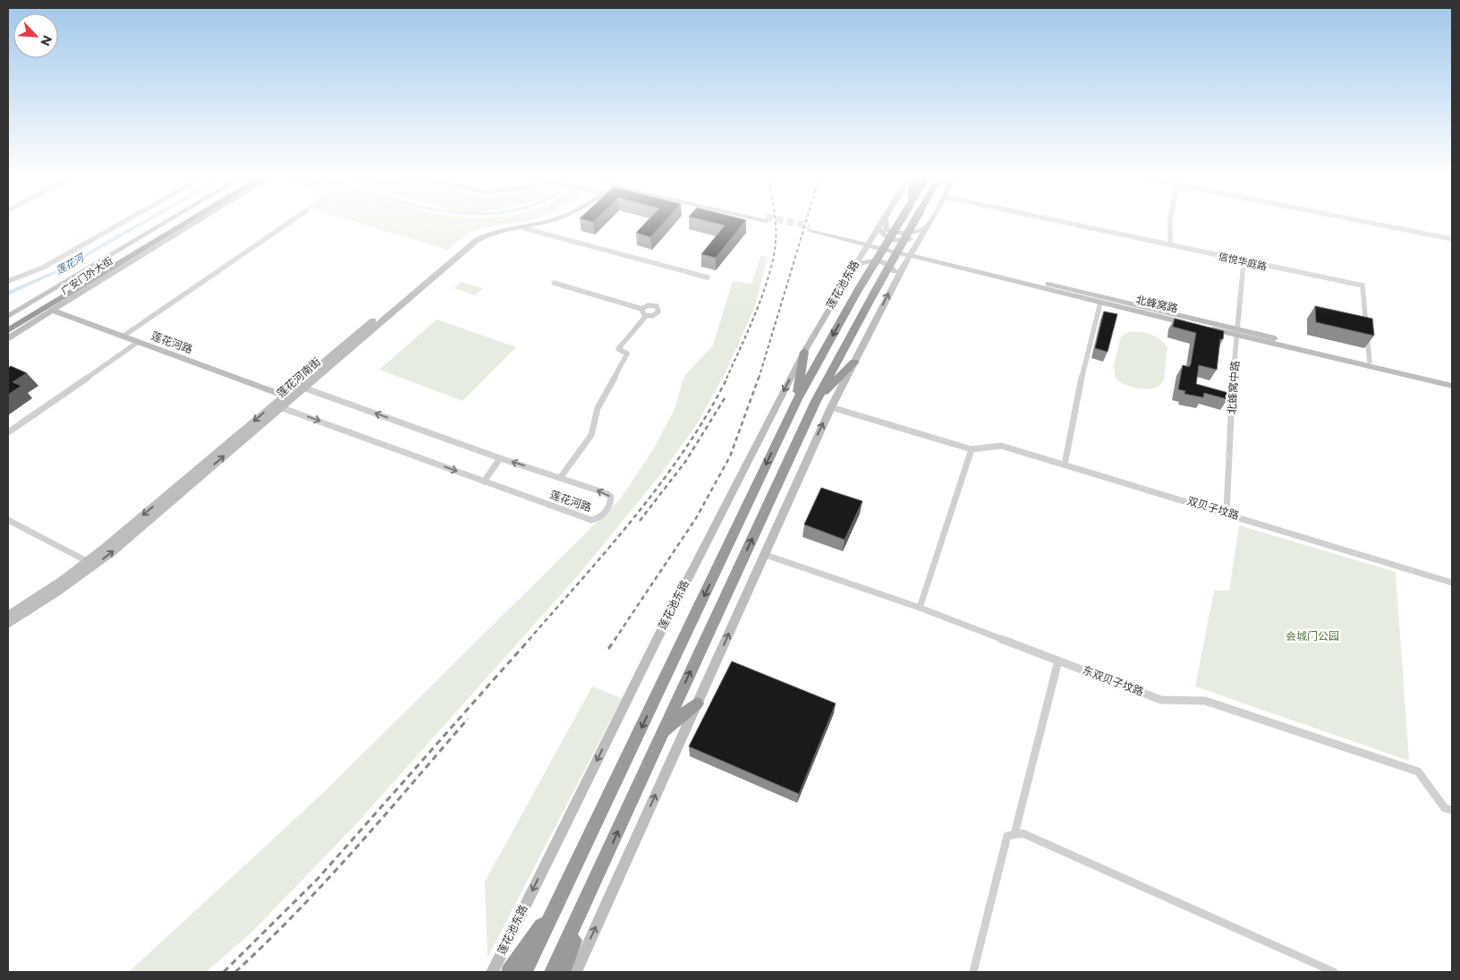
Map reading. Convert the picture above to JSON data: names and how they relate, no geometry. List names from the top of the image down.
{
  "streets": {
    "highway": ["广安门外大街", "莲花池东路"],
    "street": [
      "信悦华庭路",
      "北蜂窝路",
      "莲花河路",
      "莲花河南街",
      "北蜂窝中路",
      "双贝子坟路",
      "东双贝子坟路"
    ]
  },
  "crossings": [
    ["信悦华庭路", "北蜂窝路"],
    ["信悦华庭路", "北蜂窝中路"],
    ["广安门外大街", "莲花河路"],
    ["北蜂窝路", "北蜂窝中路"],
    ["莲花河路", "莲花河南街"],
    ["北蜂窝中路", "双贝子坟路"]
  ],
  "water": ["莲花河"],
  "parks": ["会城门公园"],
  "north": "bottom right"
}
